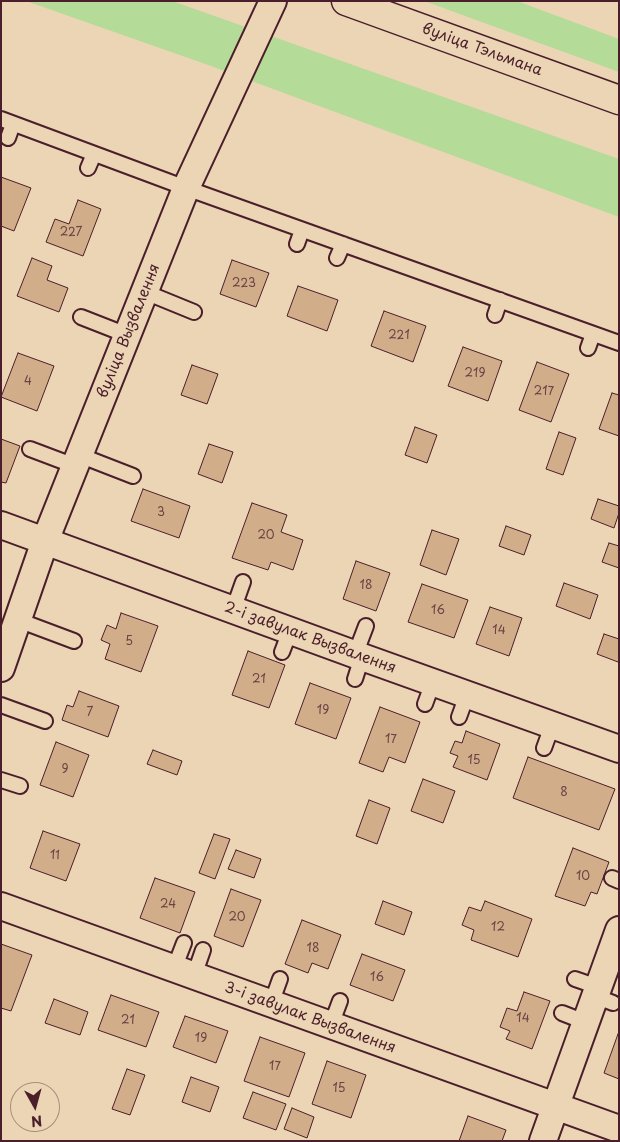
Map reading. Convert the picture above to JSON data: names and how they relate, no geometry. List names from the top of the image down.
{
  "streets": {
    "main road": ["вуліца Тэльмана"],
    "street": ["вуліца Вызвалення", "2-і завулак Вызвалення", "3-і завулак Вызвалення"]
  },
  "crossings": [
    ["вуліца Вызвалення", "2-і завулак Вызвалення"]
  ],
  "house_numbers": [
    "227",
    "223",
    "221",
    "219",
    "4",
    "217",
    "3",
    "20",
    "18",
    "16",
    "14",
    "5",
    "21",
    "19",
    "7",
    "17",
    "15",
    "9",
    "8",
    "11",
    "10",
    "24",
    "20",
    "12",
    "18",
    "16",
    "14",
    "21",
    "19",
    "17",
    "15"
  ],
  "north": "bottom"
}
